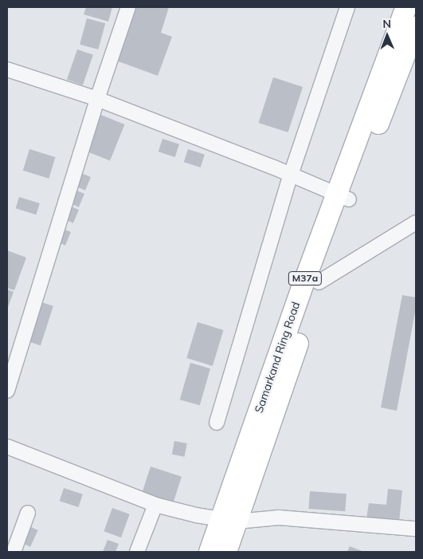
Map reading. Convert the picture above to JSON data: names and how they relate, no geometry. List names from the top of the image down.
{
  "streets": {
    "highway": ["M37a", "Samarkand Ring Road"]
  },
  "north": "top"
}
